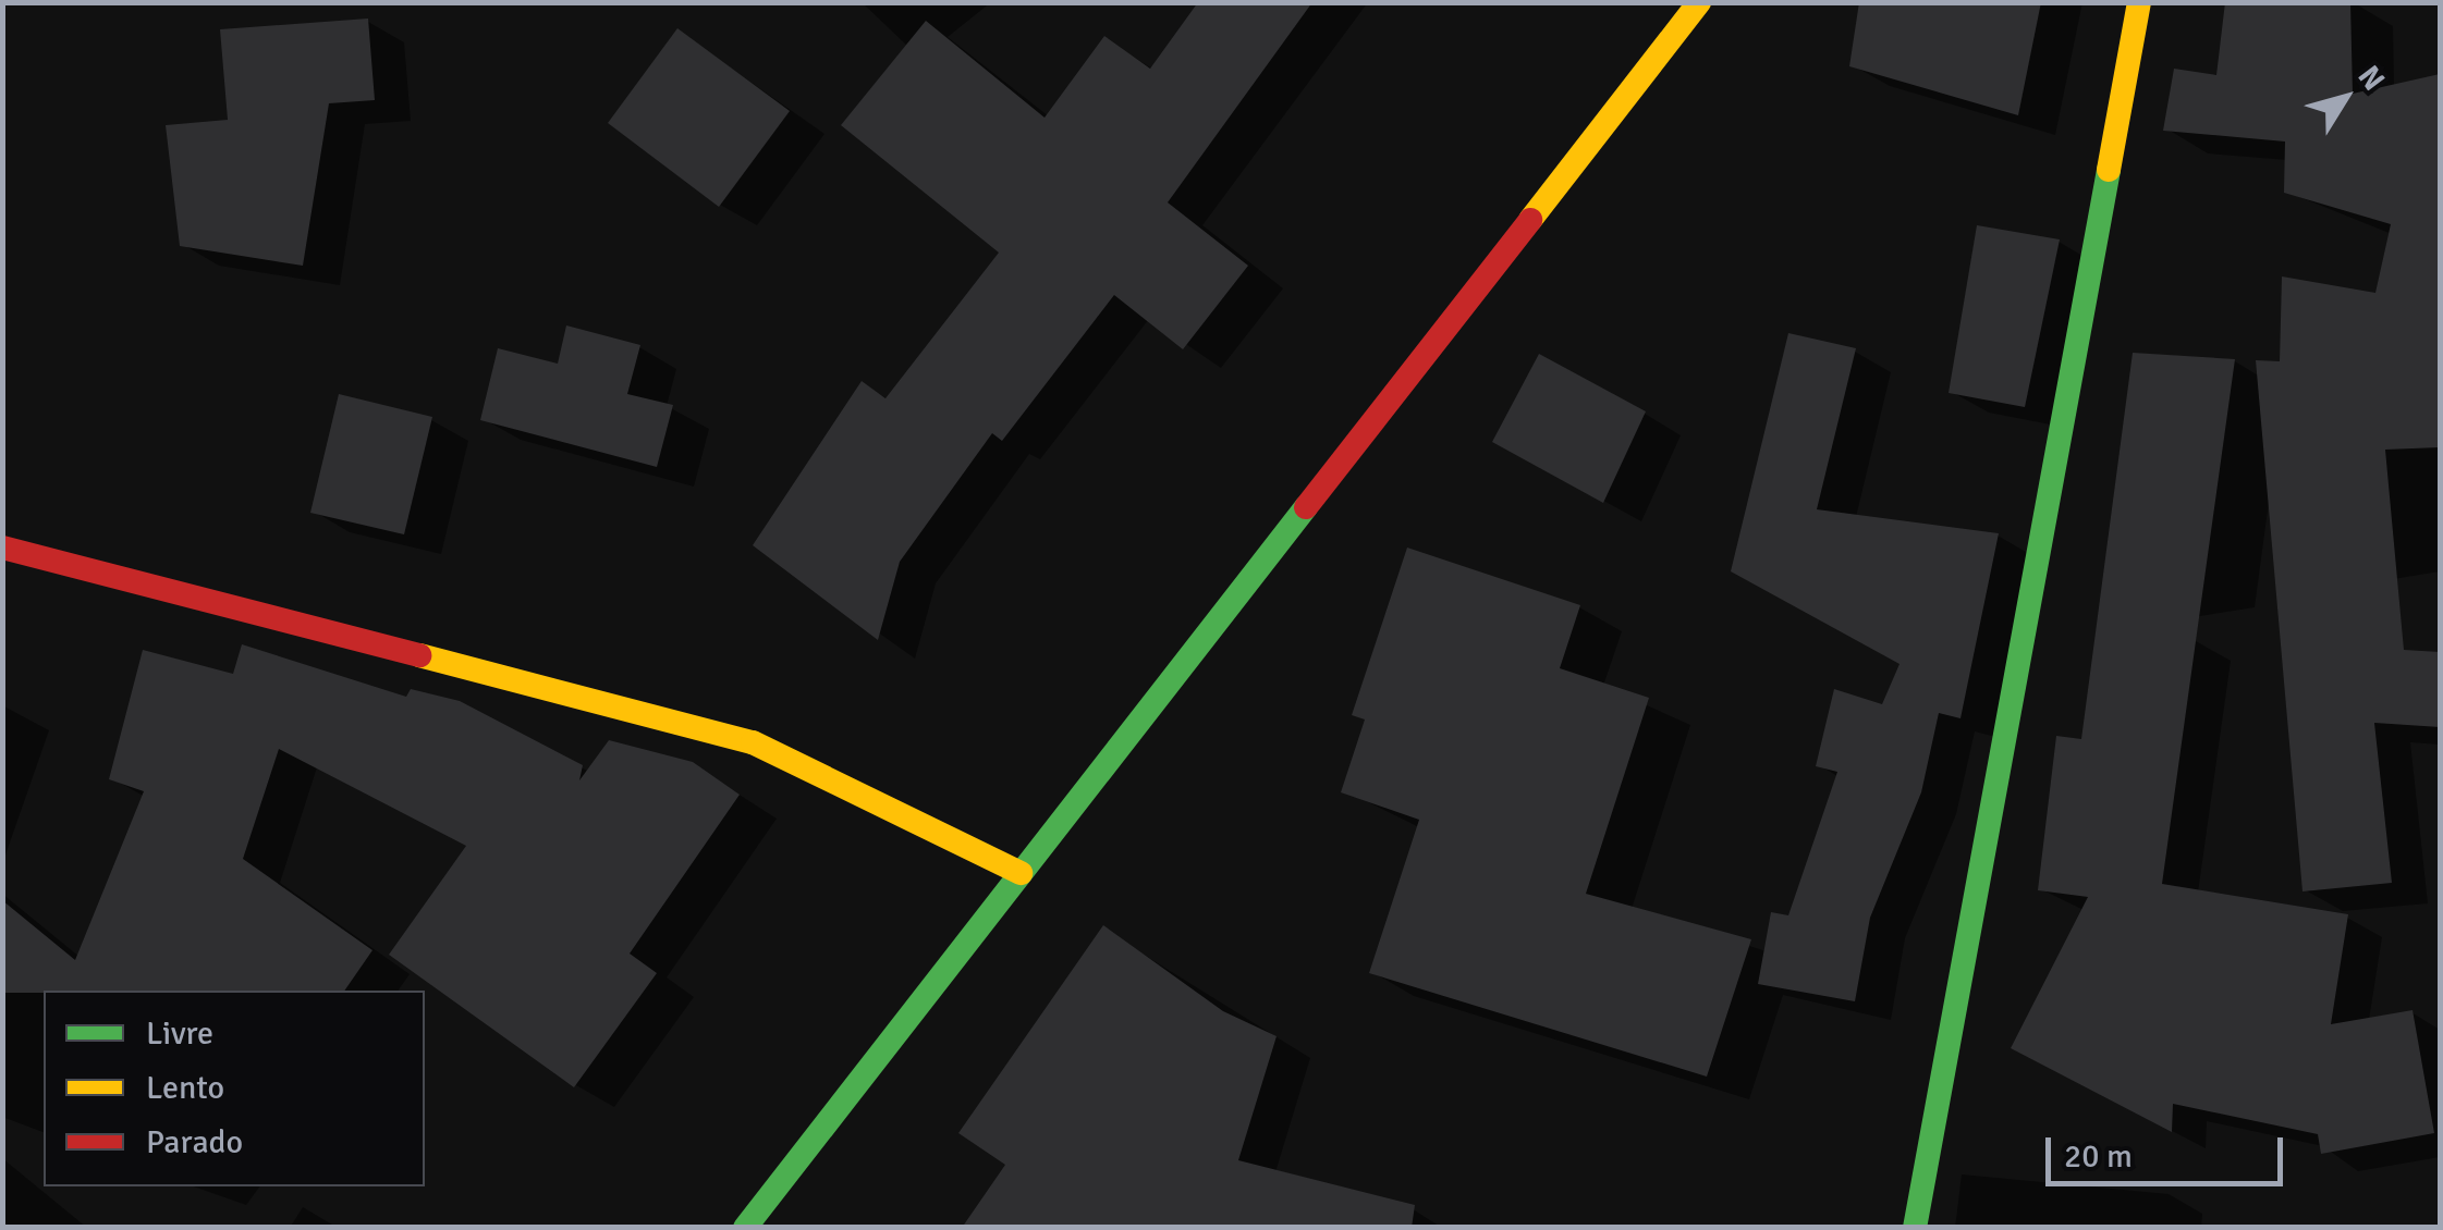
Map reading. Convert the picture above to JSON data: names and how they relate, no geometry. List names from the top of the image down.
{
  "legend": ["Livre", "Lento", "Parado"],
  "scale_bar": "20 m",
  "north": "top right"
}
